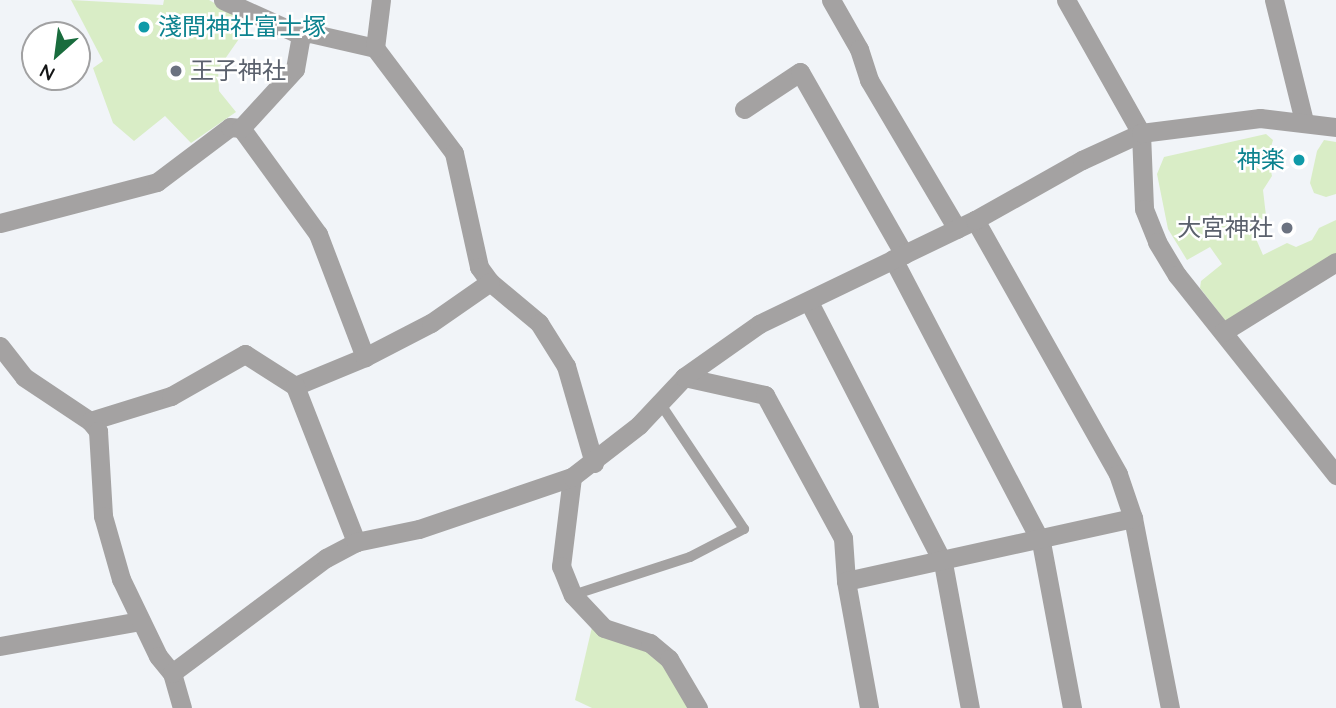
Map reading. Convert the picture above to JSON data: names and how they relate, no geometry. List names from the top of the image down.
{
  "places": [
    "淺間神社富士塚",
    "王子神社",
    "神楽",
    "大宮神社"
  ],
  "north": "bottom left"
}
